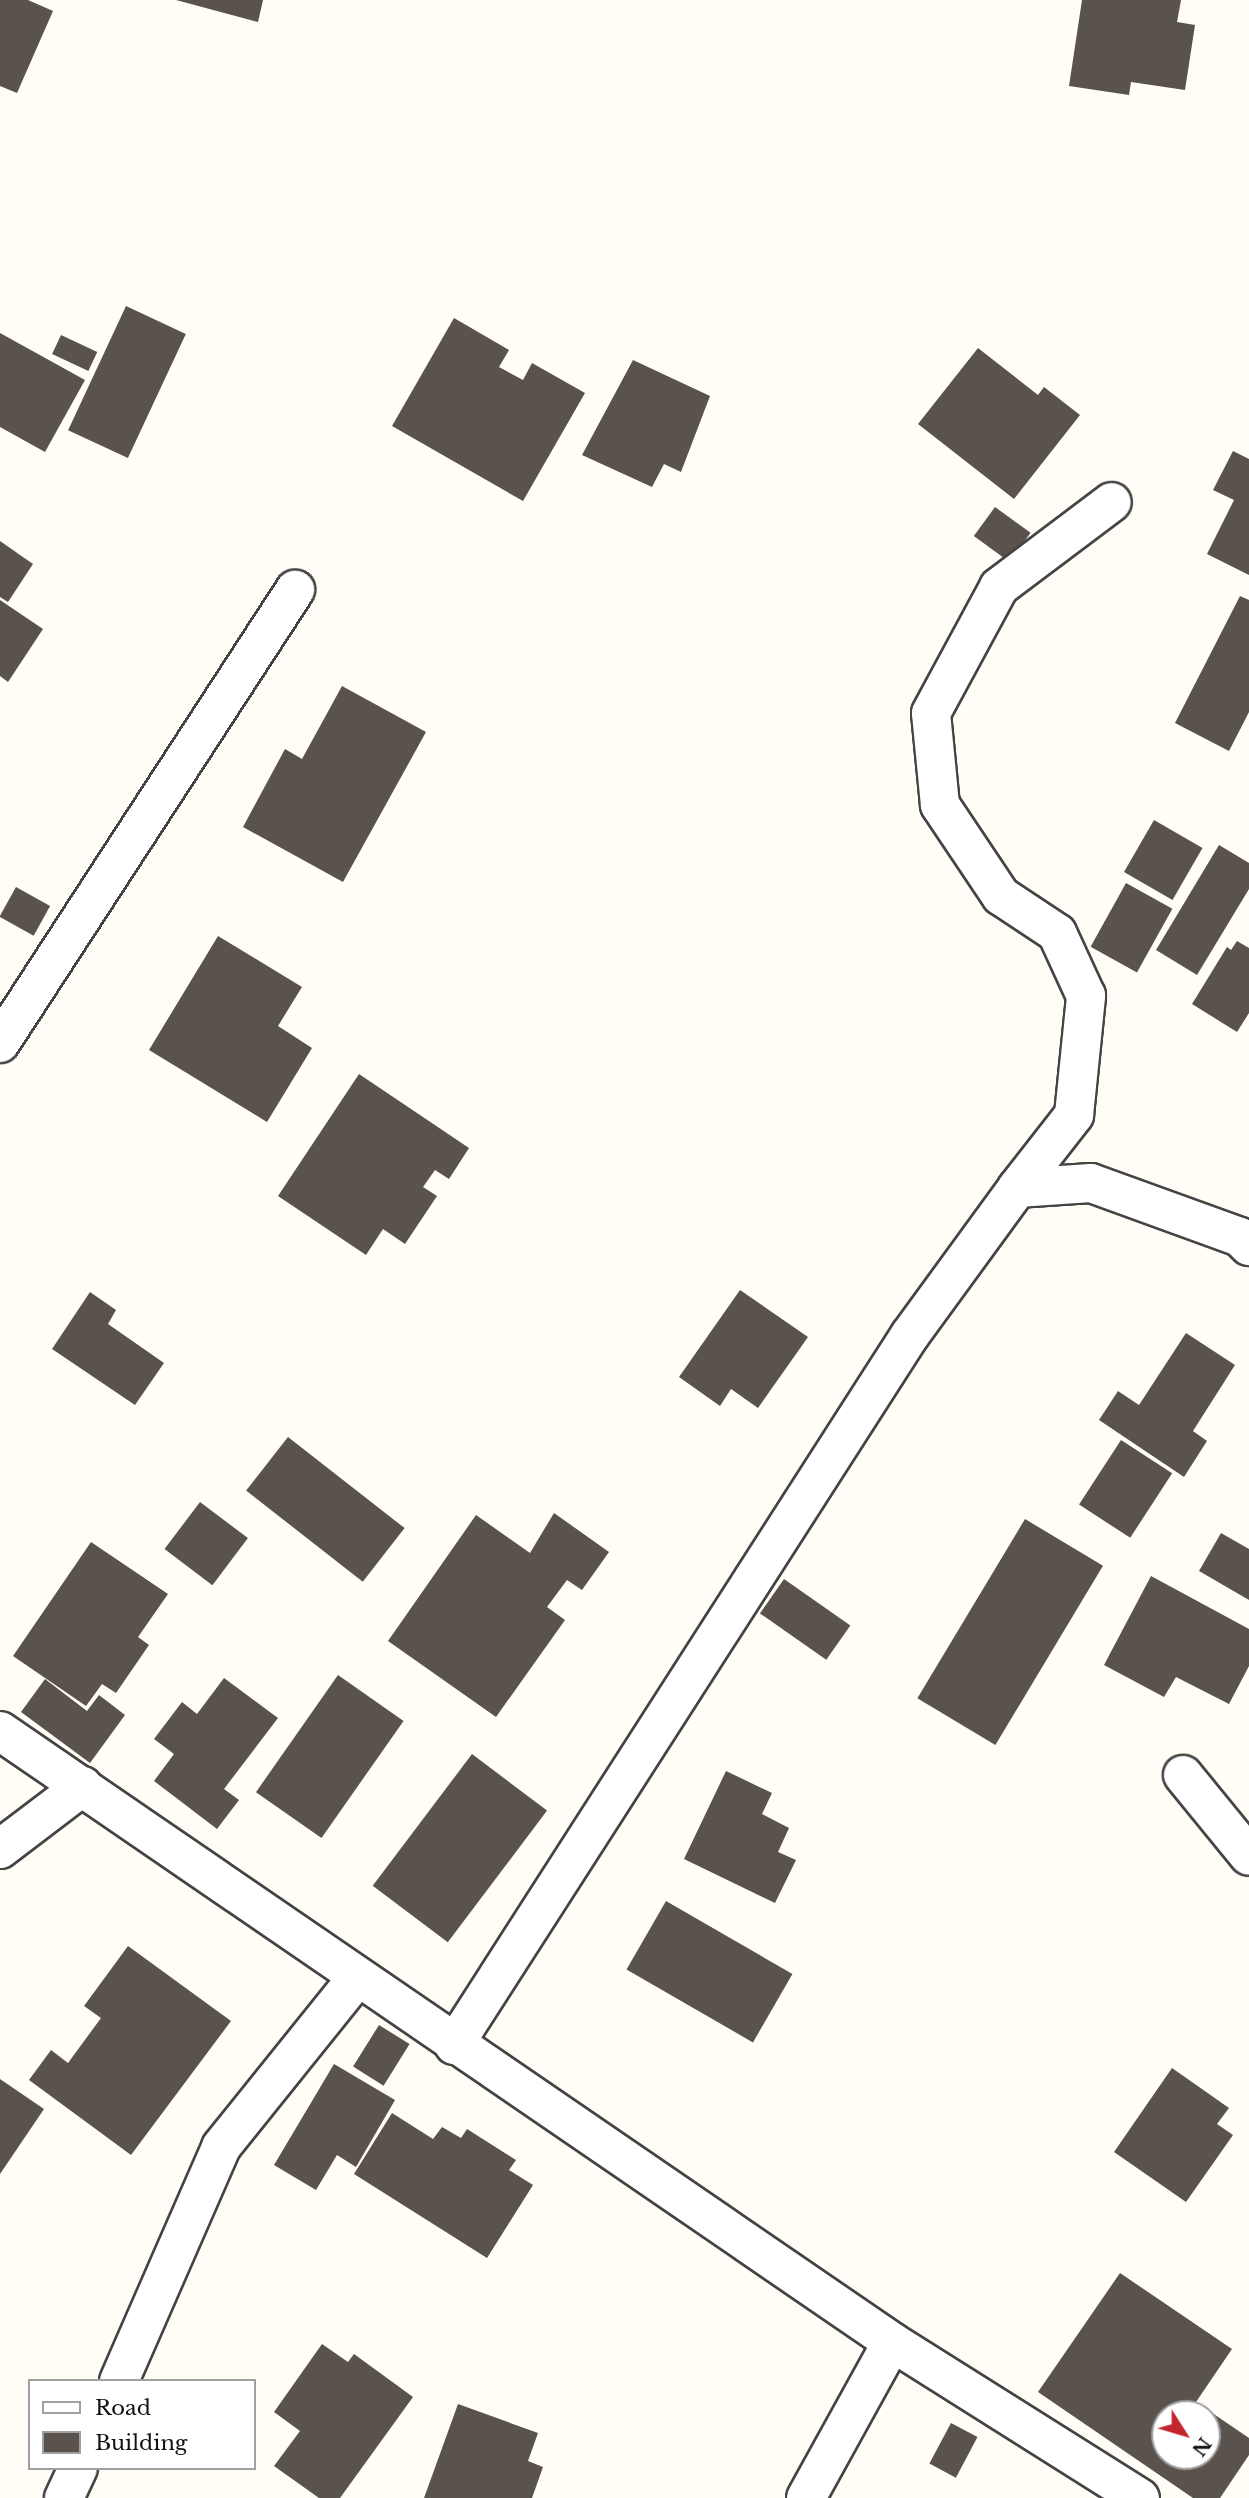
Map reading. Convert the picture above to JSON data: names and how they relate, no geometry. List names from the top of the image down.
{
  "legend": ["Road", "Building"],
  "north": "bottom right"
}
